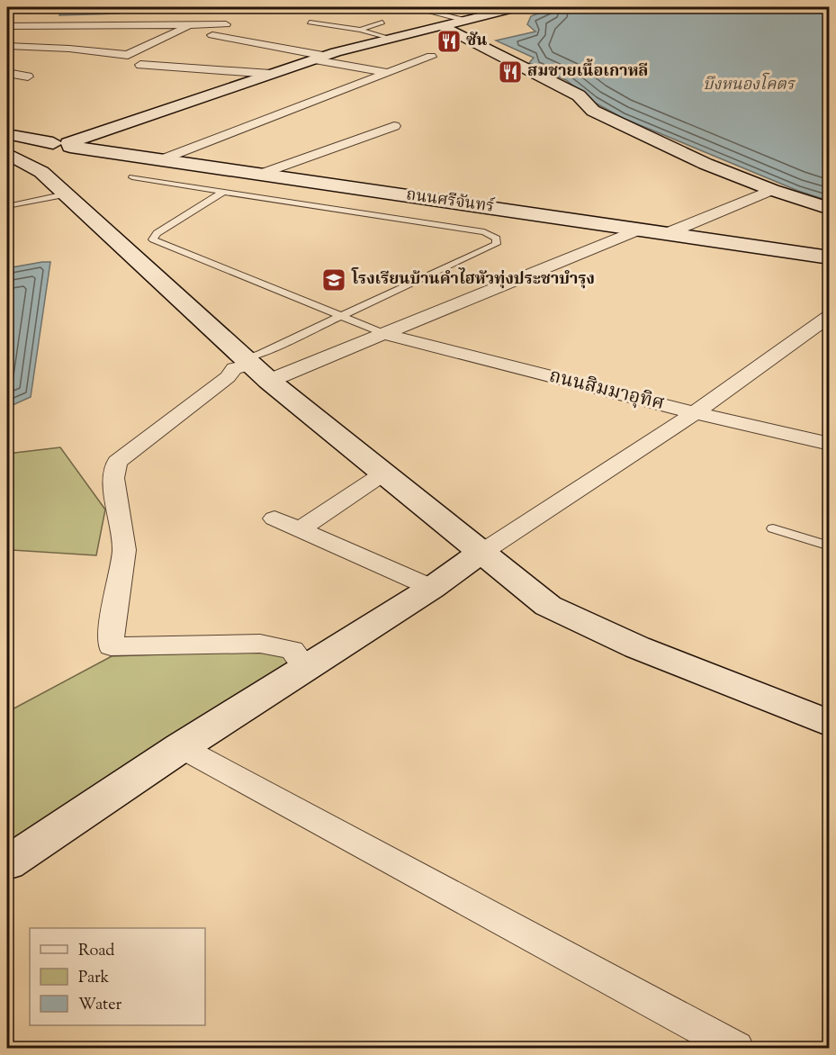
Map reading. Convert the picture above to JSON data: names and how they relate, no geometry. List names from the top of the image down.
{
  "streets": {
    "street": ["ถนนศรีจันทร์", "ถนนสิมมาอุทิศ"]
  },
  "water": ["บึงหนองโคตร"],
  "places": {
    "restaurant": ["ซัน", "สมชายเนื้อเกาหลี"],
    "school or university": ["โรงเรียนบ้านคำไฮหัวทุ่งประชาบำรุง"]
  },
  "legend": ["Road", "Park", "Water"]
}
